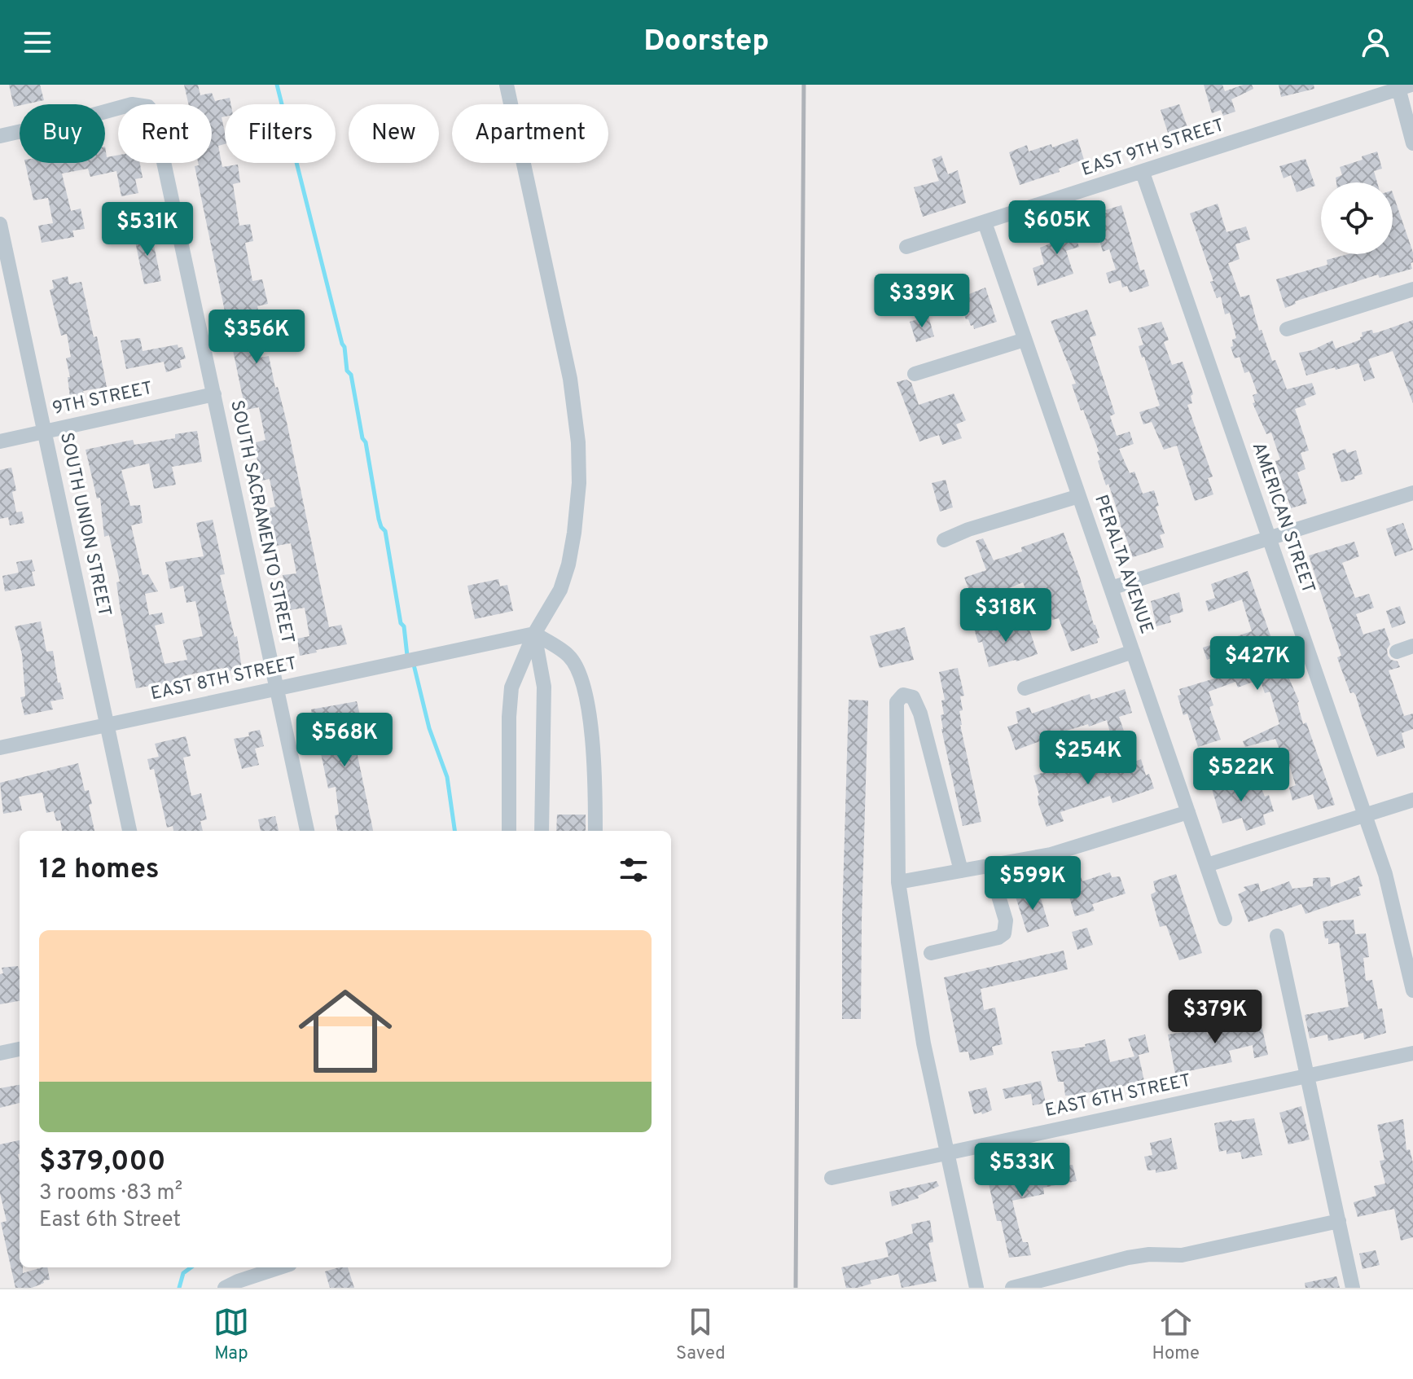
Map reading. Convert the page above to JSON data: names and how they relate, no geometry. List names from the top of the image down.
{
  "streets": {
    "street": [
      "EAST 9TH STREET",
      "9TH STREET",
      "AMERICAN STREET",
      "SOUTH SACRAMENTO STREET",
      "SOUTH UNION STREET",
      "PERALTA AVENUE",
      "EAST 8TH STREET",
      "EAST 6TH STREET"
    ]
  },
  "crossings": [
    ["EAST 9TH STREET", "AMERICAN STREET"],
    ["EAST 9TH STREET", "PERALTA AVENUE"],
    ["9TH STREET", "SOUTH SACRAMENTO STREET"],
    ["9TH STREET", "SOUTH UNION STREET"],
    ["SOUTH SACRAMENTO STREET", "EAST 8TH STREET"],
    ["SOUTH UNION STREET", "EAST 8TH STREET"]
  ],
  "page": {
    "header": "Doorstep",
    "chip": [
      "Buy",
      "Rent",
      "Filters",
      "New",
      "Apartment"
    ],
    "price": [
      "$605K",
      "$531K",
      "$339K",
      "$356K",
      "$318K",
      "$427K",
      "$568K",
      "$254K",
      "$522K",
      "$599K",
      "$379K",
      "$533K"
    ],
    "heading": "12 homes",
    "list": [
      {
        "name": "$379,000",
        "note": "3 rooms · 83 m² · East 6th Street"
      }
    ],
    "tabs": ["Map", "Saved", "Home"]
  }
}
